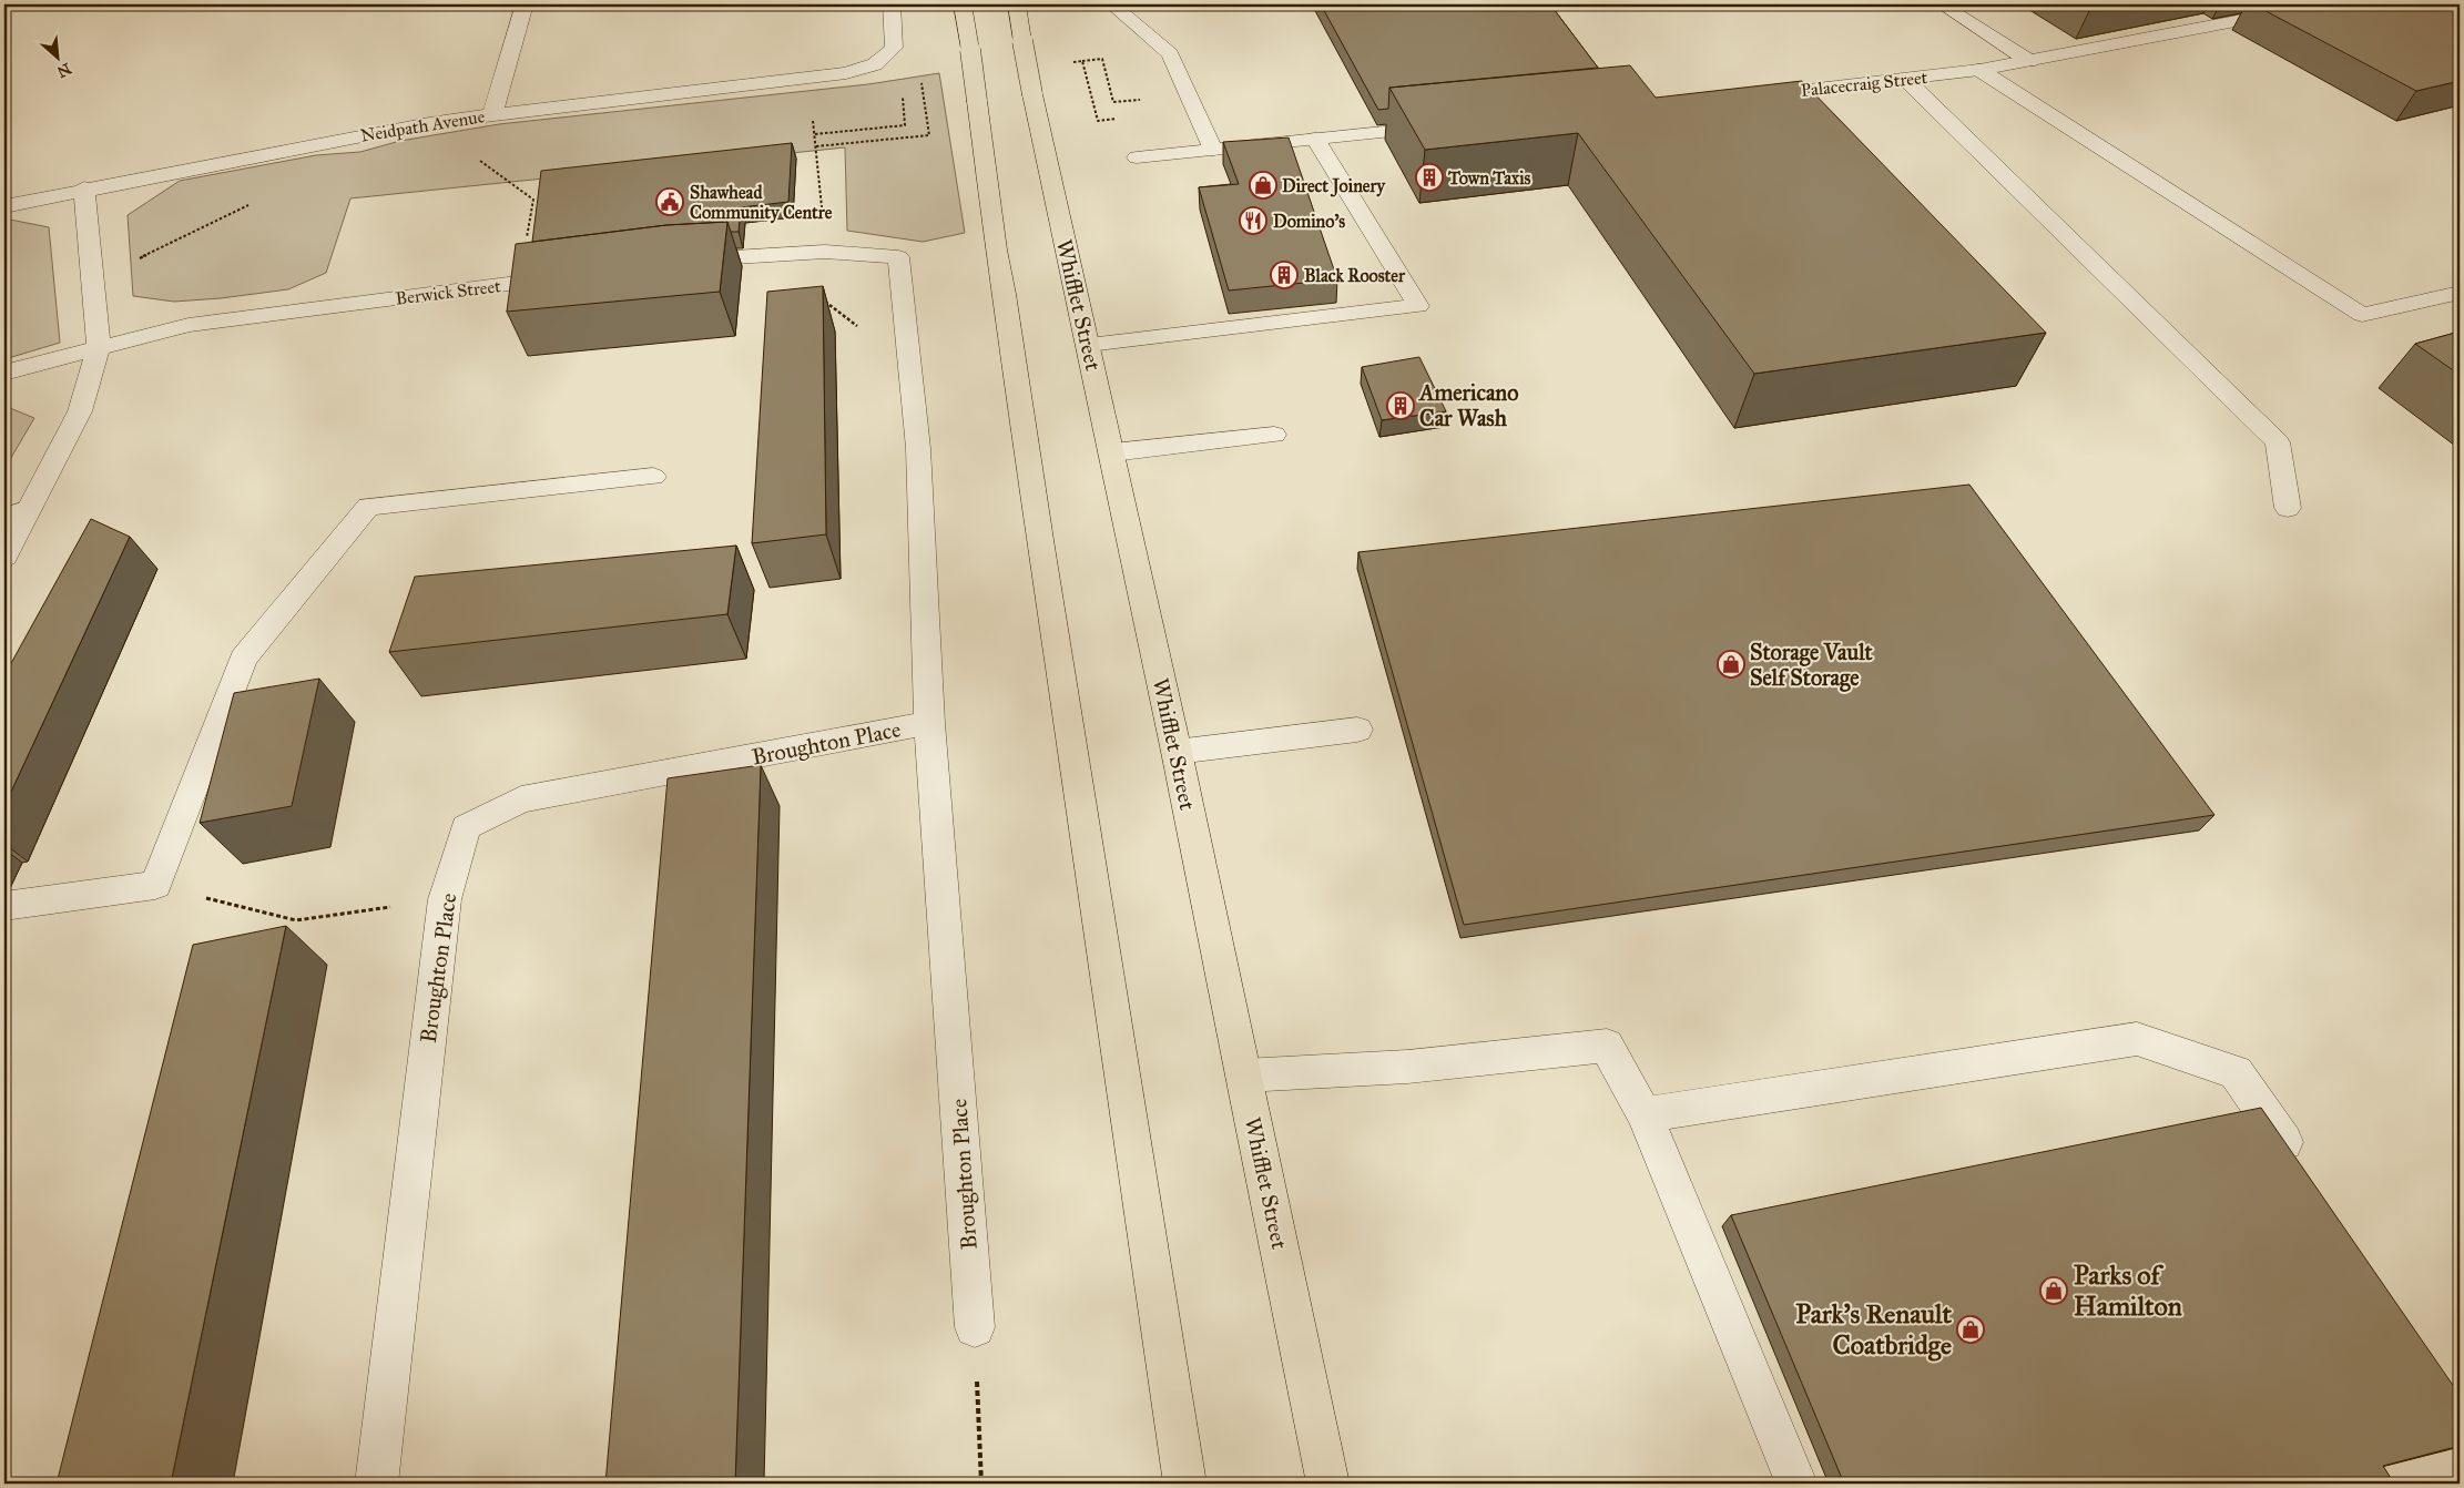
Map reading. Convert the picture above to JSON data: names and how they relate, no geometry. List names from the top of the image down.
{
  "streets": {
    "main road": ["Whifflet Street"],
    "street": [
      "Palacecraig Street",
      "Neidpath Avenue",
      "Berwick Street",
      "Broughton Place"
    ]
  },
  "places": {
    "building": ["Town Taxis", "Black Rooster", "Americano Car Wash"],
    "shop": [
      "Direct Joinery",
      "Storage Vault Self Storage",
      "Parks of Hamilton",
      "Park's Renault Coatbridge"
    ],
    "public building": ["Shawhead Community Centre"],
    "restaurant": ["Domino's"]
  },
  "north": "bottom right"
}
